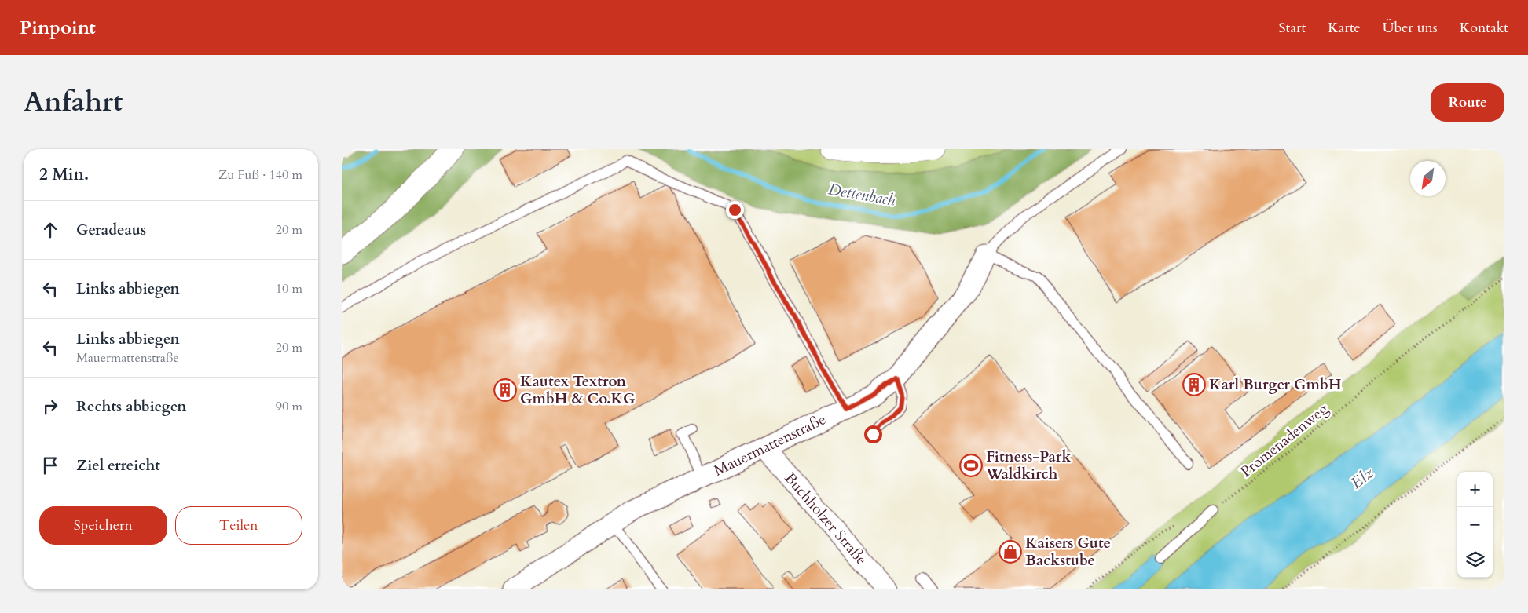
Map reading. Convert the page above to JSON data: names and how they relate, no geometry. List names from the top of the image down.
{
  "streets": {
    "street": ["Mauermattenstraße", "Buchholzer Straße"],
    "path": ["Promenadenweg"]
  },
  "crossings": [
    ["Mauermattenstraße", "Buchholzer Straße"]
  ],
  "water": ["Dettenbach", "Elz"],
  "places": {
    "building": ["Karl Burger GmbH", "Kautex Textron GmbH & Co.KG"],
    "sports": ["Fitness-Park Waldkirch"],
    "shop": ["Kaisers Gute Backstube"]
  },
  "north": "bottom left",
  "page": {
    "header": "Pinpoint",
    "nav": [
      "Start",
      "Karte",
      "Über uns",
      "Kontakt"
    ],
    "title": "Anfahrt",
    "buttons": [
      "Route",
      ["Speichern", "Teilen"]
    ],
    "heading": ["2 Min.", "Zu Fuß · 140 m"],
    "list": [
      ["Geradeaus", "20 m"],
      ["Links abbiegen", "10 m"],
      ["Links abbiegen", "Mauermattenstraße", "20 m"],
      ["Rechts abbiegen", "90 m"],
      "Ziel erreicht"
    ],
    "map_buttons": ["+", "−"]
  }
}
